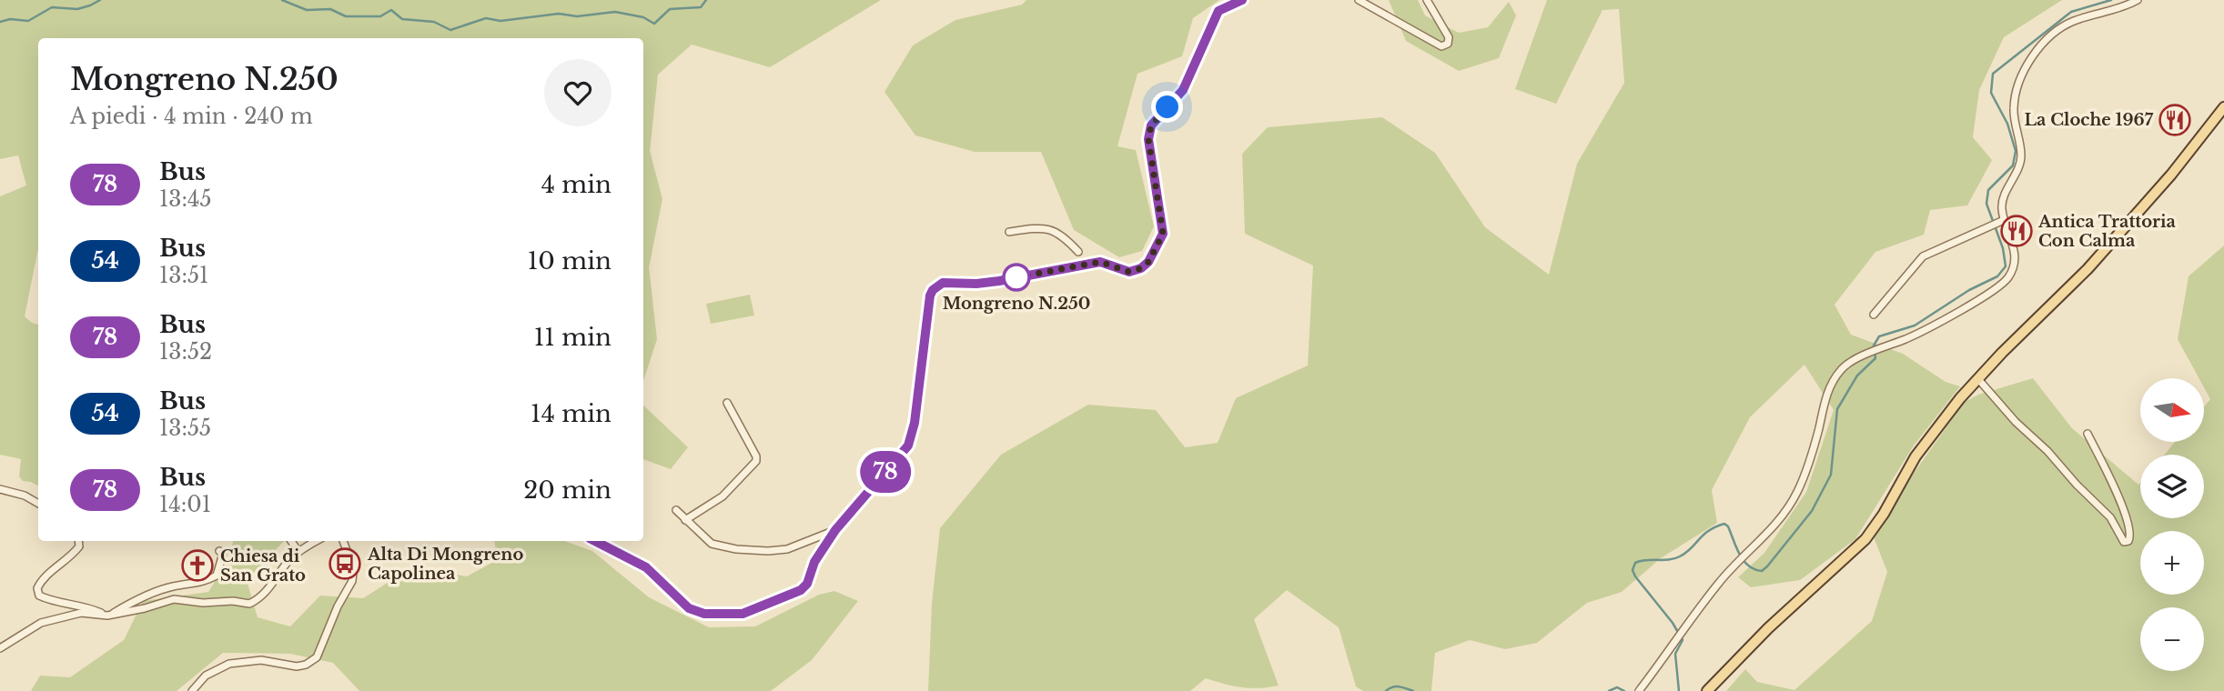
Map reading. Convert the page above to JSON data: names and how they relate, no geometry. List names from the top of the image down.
{
  "places": {
    "restaurant": ["La Cloche 1967", "Antica Trattoria Con Calma"],
    "other": ["Mongreno N.250"],
    "bus stop": ["Alta Di Mongreno Capolinea"],
    "church": ["Chiesa di San Grato"]
  },
  "lines": ["bus line 78"],
  "north": "right",
  "page": {
    "on_map": "78",
    "heading": ["Mongreno N.250", "A piedi · 4 min · 240 m"],
    "list": [
      {
        "mark": "78",
        "name": "Bus",
        "note": "13:45",
        "value": "4 min"
      },
      {
        "mark": "54",
        "name": "Bus",
        "note": "13:51",
        "value": "10 min"
      },
      {
        "mark": "78",
        "name": "Bus",
        "note": "13:52",
        "value": "11 min"
      },
      {
        "mark": "54",
        "name": "Bus",
        "note": "13:55",
        "value": "14 min"
      },
      {
        "mark": "78",
        "name": "Bus",
        "note": "14:01",
        "value": "20 min"
      }
    ],
    "map_buttons": ["+", "−"]
  }
}
